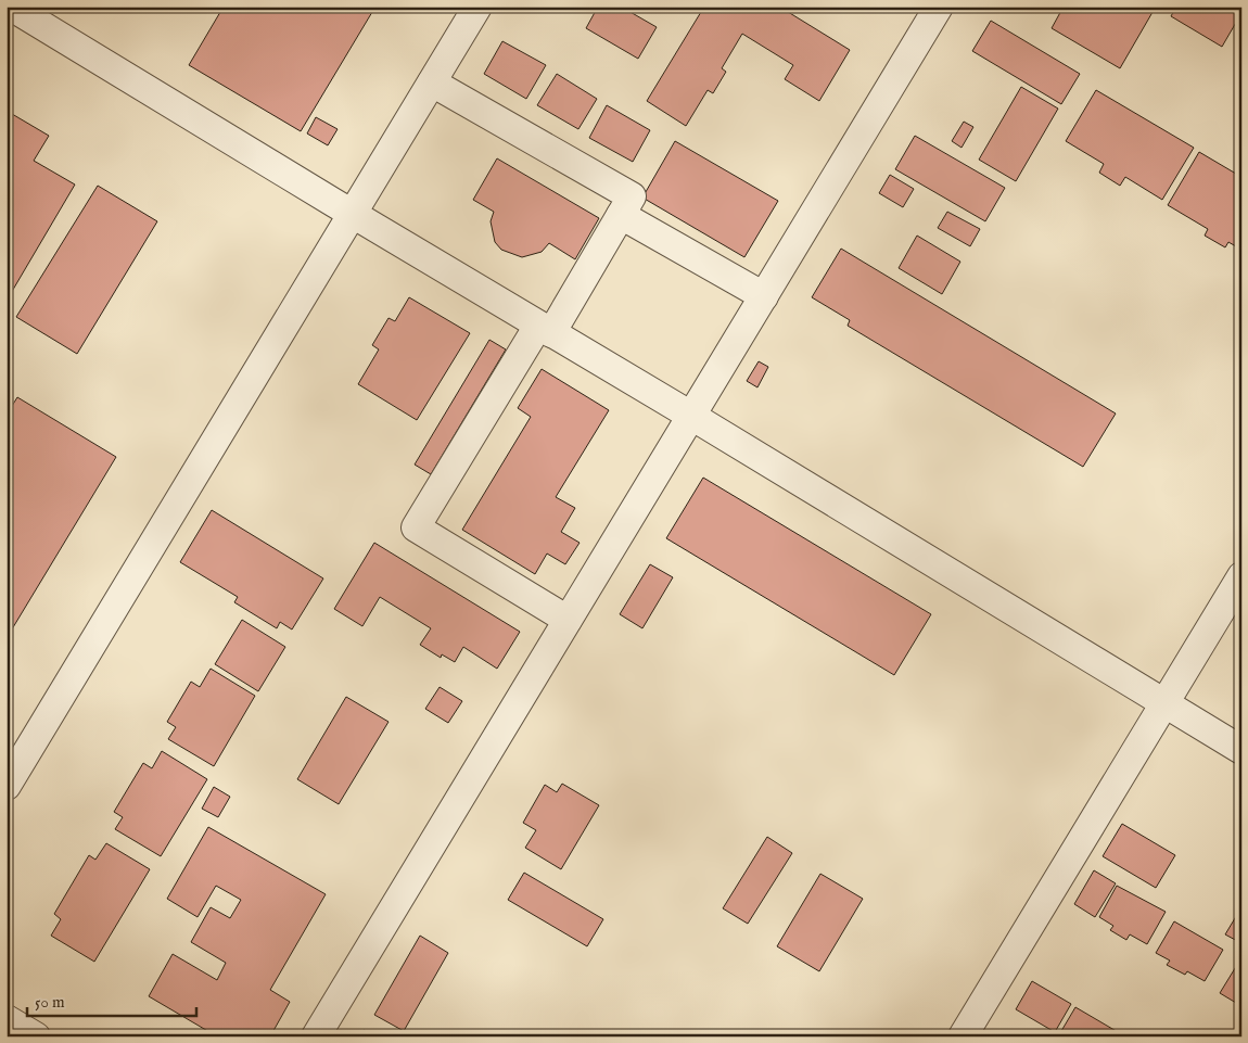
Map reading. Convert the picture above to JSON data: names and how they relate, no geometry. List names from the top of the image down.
{
  "scale_bar": "50 m"
}
